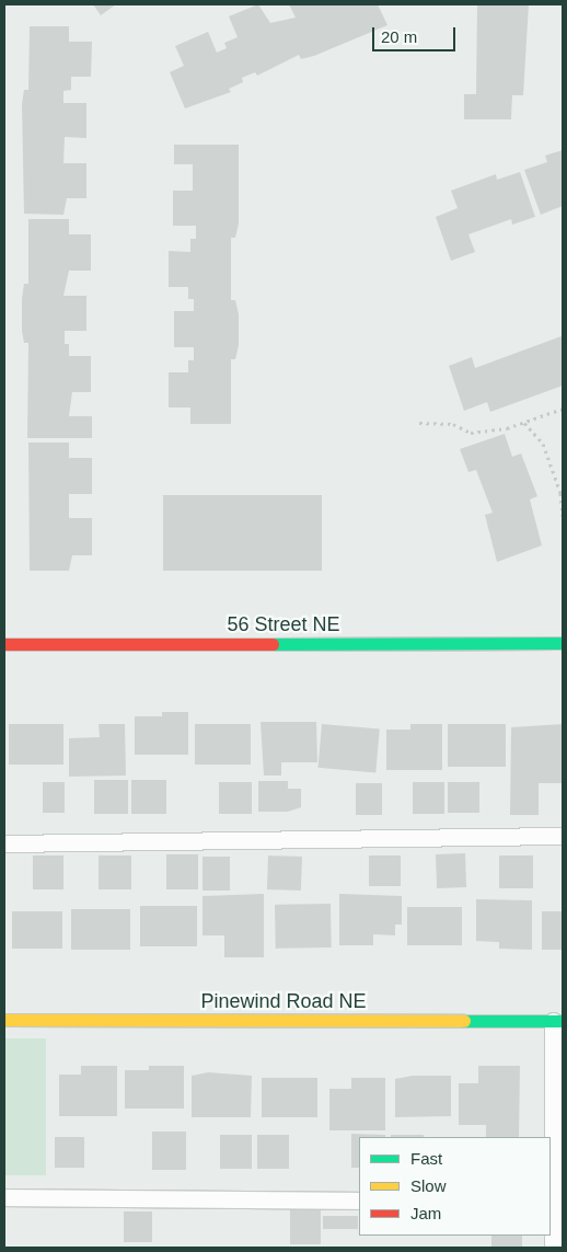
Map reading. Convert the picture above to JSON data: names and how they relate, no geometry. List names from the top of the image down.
{
  "streets": {
    "street": ["56 Street NE", "Pinewind Road NE"]
  },
  "legend": ["Fast", "Slow", "Jam"],
  "scale_bar": "20 m"
}
